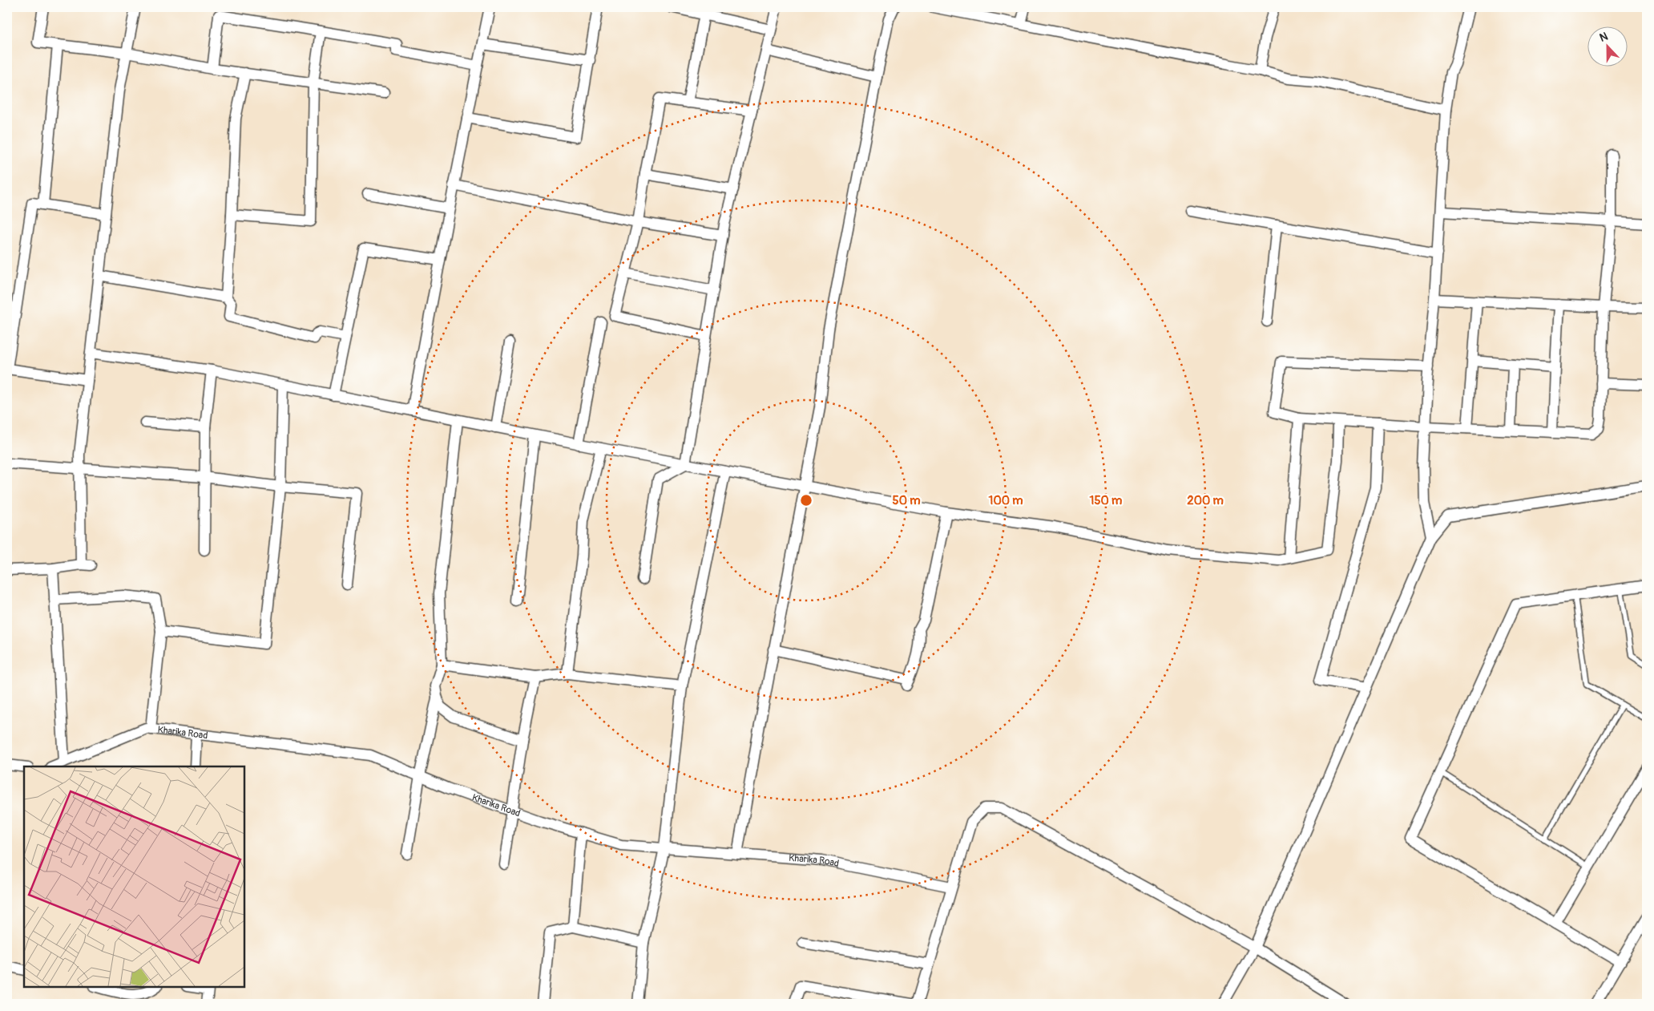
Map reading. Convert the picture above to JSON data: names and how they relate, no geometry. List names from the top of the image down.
{
  "streets": {
    "street": ["Kharika Road"]
  },
  "north": "top",
  "rings": [
    "50 m",
    "100 m",
    "150 m",
    "200 m"
  ]
}
